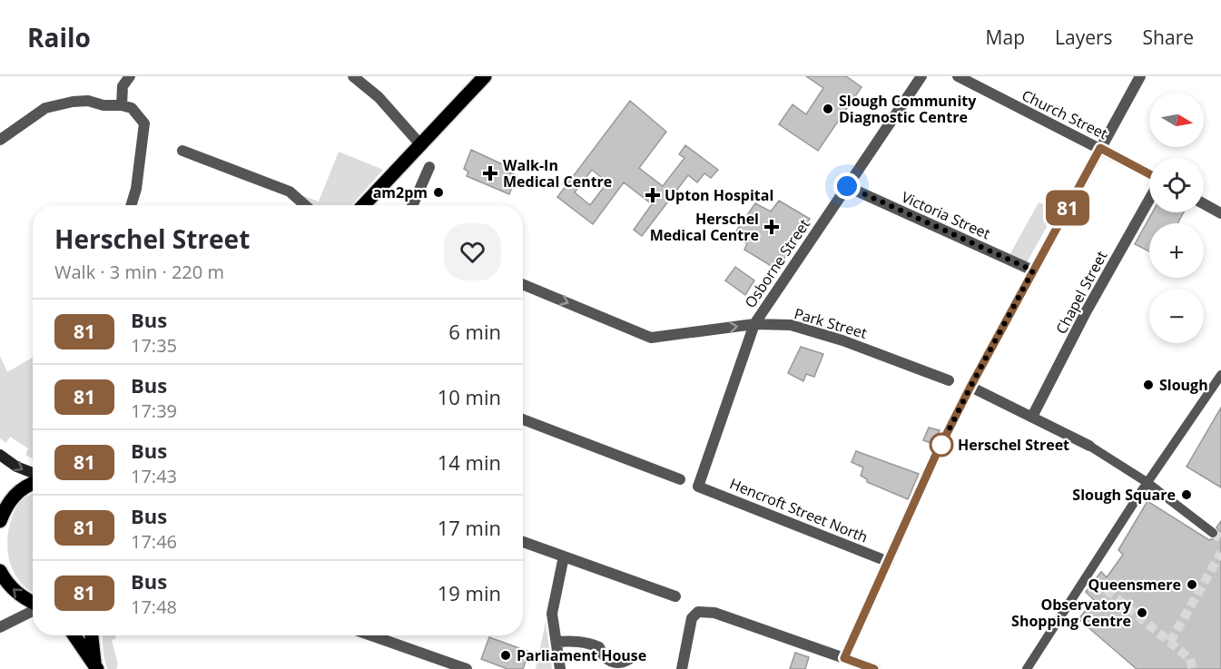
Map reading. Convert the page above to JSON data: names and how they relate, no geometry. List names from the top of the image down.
{
  "streets": {
    "street": [
      "Church Street",
      "Victoria Street",
      "Osborne Street",
      "Chapel Street",
      "Park Street",
      "Hencroft Street North"
    ]
  },
  "crossings": [
    ["Victoria Street", "Osborne Street"],
    ["Osborne Street", "Park Street"],
    ["Osborne Street", "Hencroft Street North"]
  ],
  "one_way": ["Park Street"],
  "places": {
    "other": [
      "Slough Community Diagnostic Centre",
      "am2pm",
      "Slough",
      "Herschel Street",
      "Slough Square",
      "Queensmere",
      "Observatory Shopping Centre",
      "Parliament House"
    ],
    "health": ["Walk-In Medical Centre", "Upton Hospital", "Herschel Medical Centre"]
  },
  "lines": ["bus line 81"],
  "north": "right",
  "page": {
    "header": "Railo",
    "nav": ["Map", "Layers", "Share"],
    "on_map": "81",
    "map_buttons": ["+", "−"],
    "heading": ["Herschel Street", "Walk · 3 min · 220 m"],
    "list": [
      {
        "mark": "81",
        "name": "Bus",
        "note": "17:35",
        "value": "6 min"
      },
      {
        "mark": "81",
        "name": "Bus",
        "note": "17:39",
        "value": "10 min"
      },
      {
        "mark": "81",
        "name": "Bus",
        "note": "17:43",
        "value": "14 min"
      },
      {
        "mark": "81",
        "name": "Bus",
        "note": "17:46",
        "value": "17 min"
      },
      {
        "mark": "81",
        "name": "Bus",
        "note": "17:48",
        "value": "19 min"
      }
    ]
  }
}
